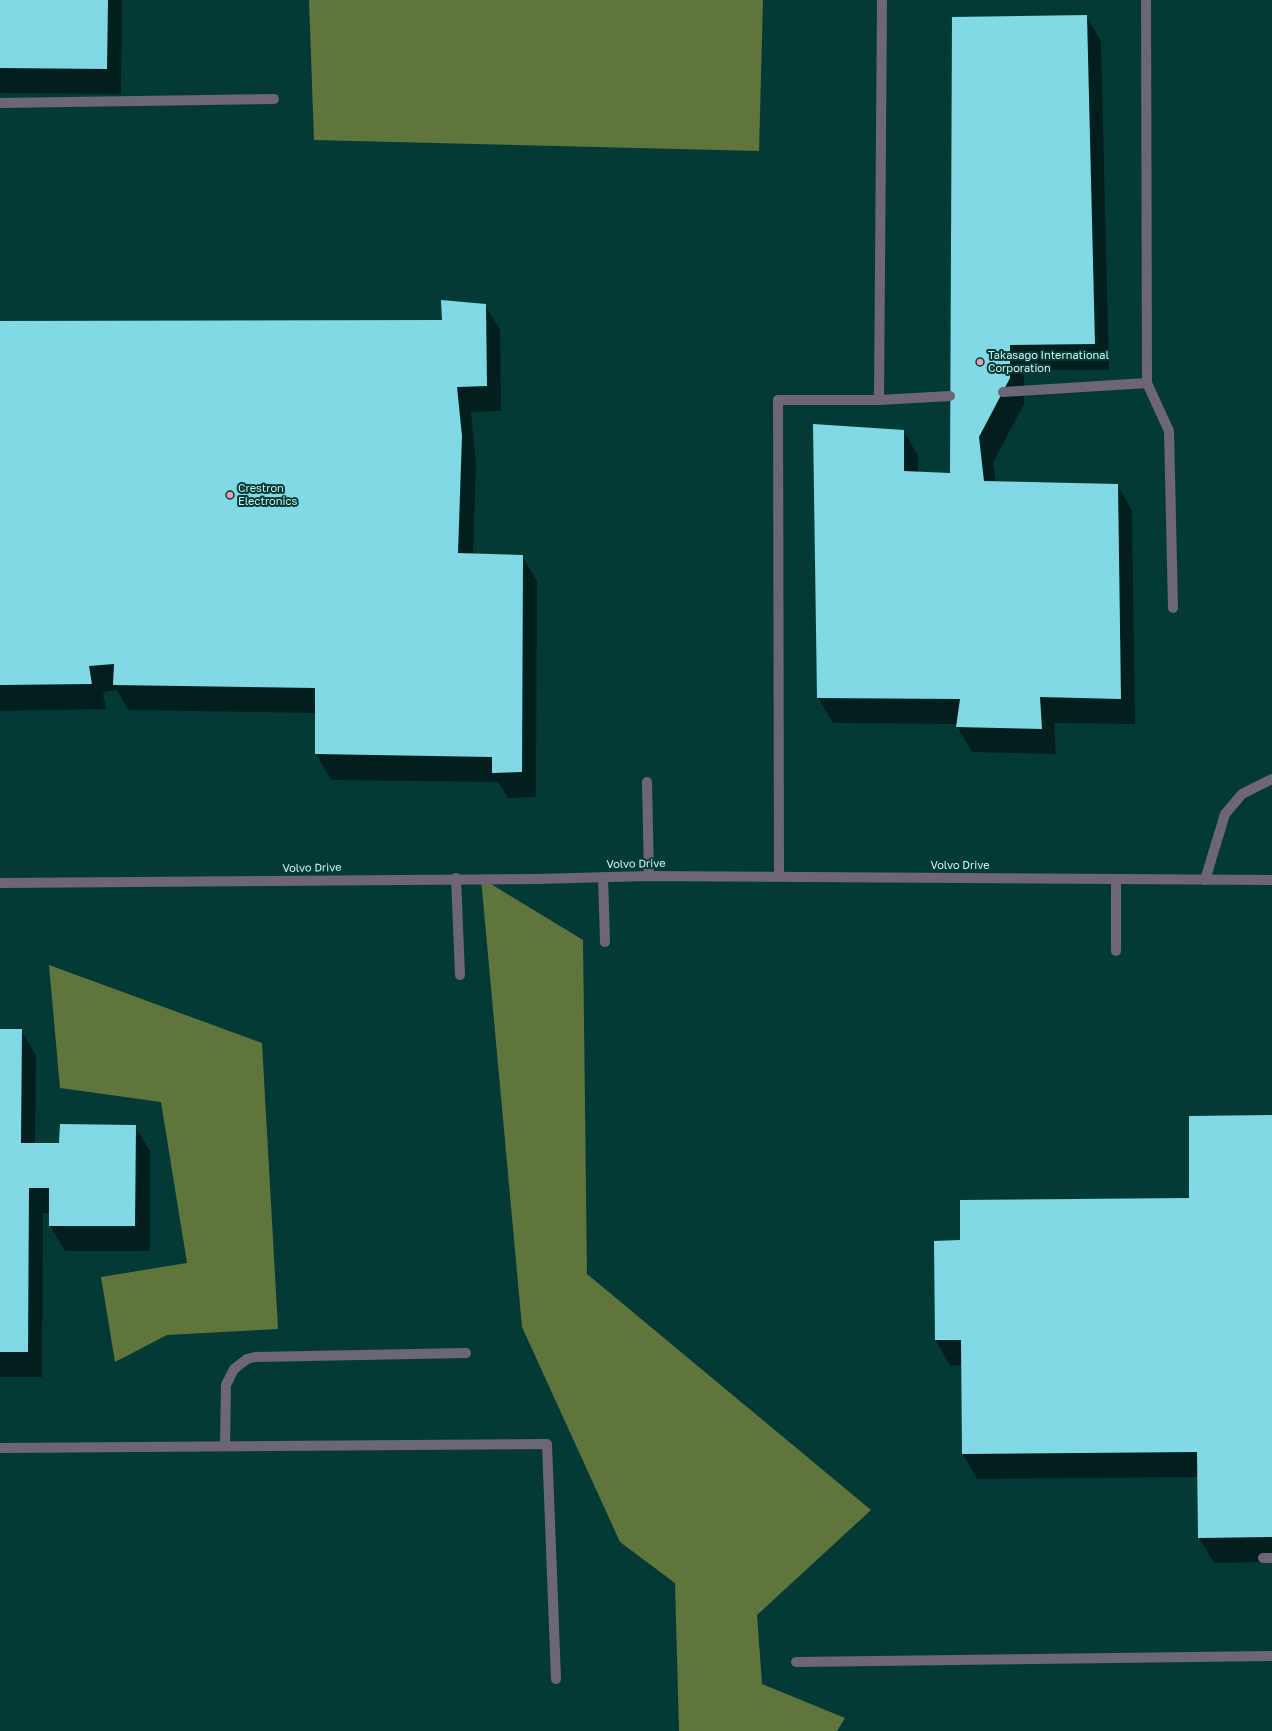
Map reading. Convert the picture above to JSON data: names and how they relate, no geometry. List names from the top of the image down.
{
  "streets": {
    "street": ["Volvo Drive"]
  },
  "places": ["Takasago International Corporation", "Crestron Electronics"]
}
